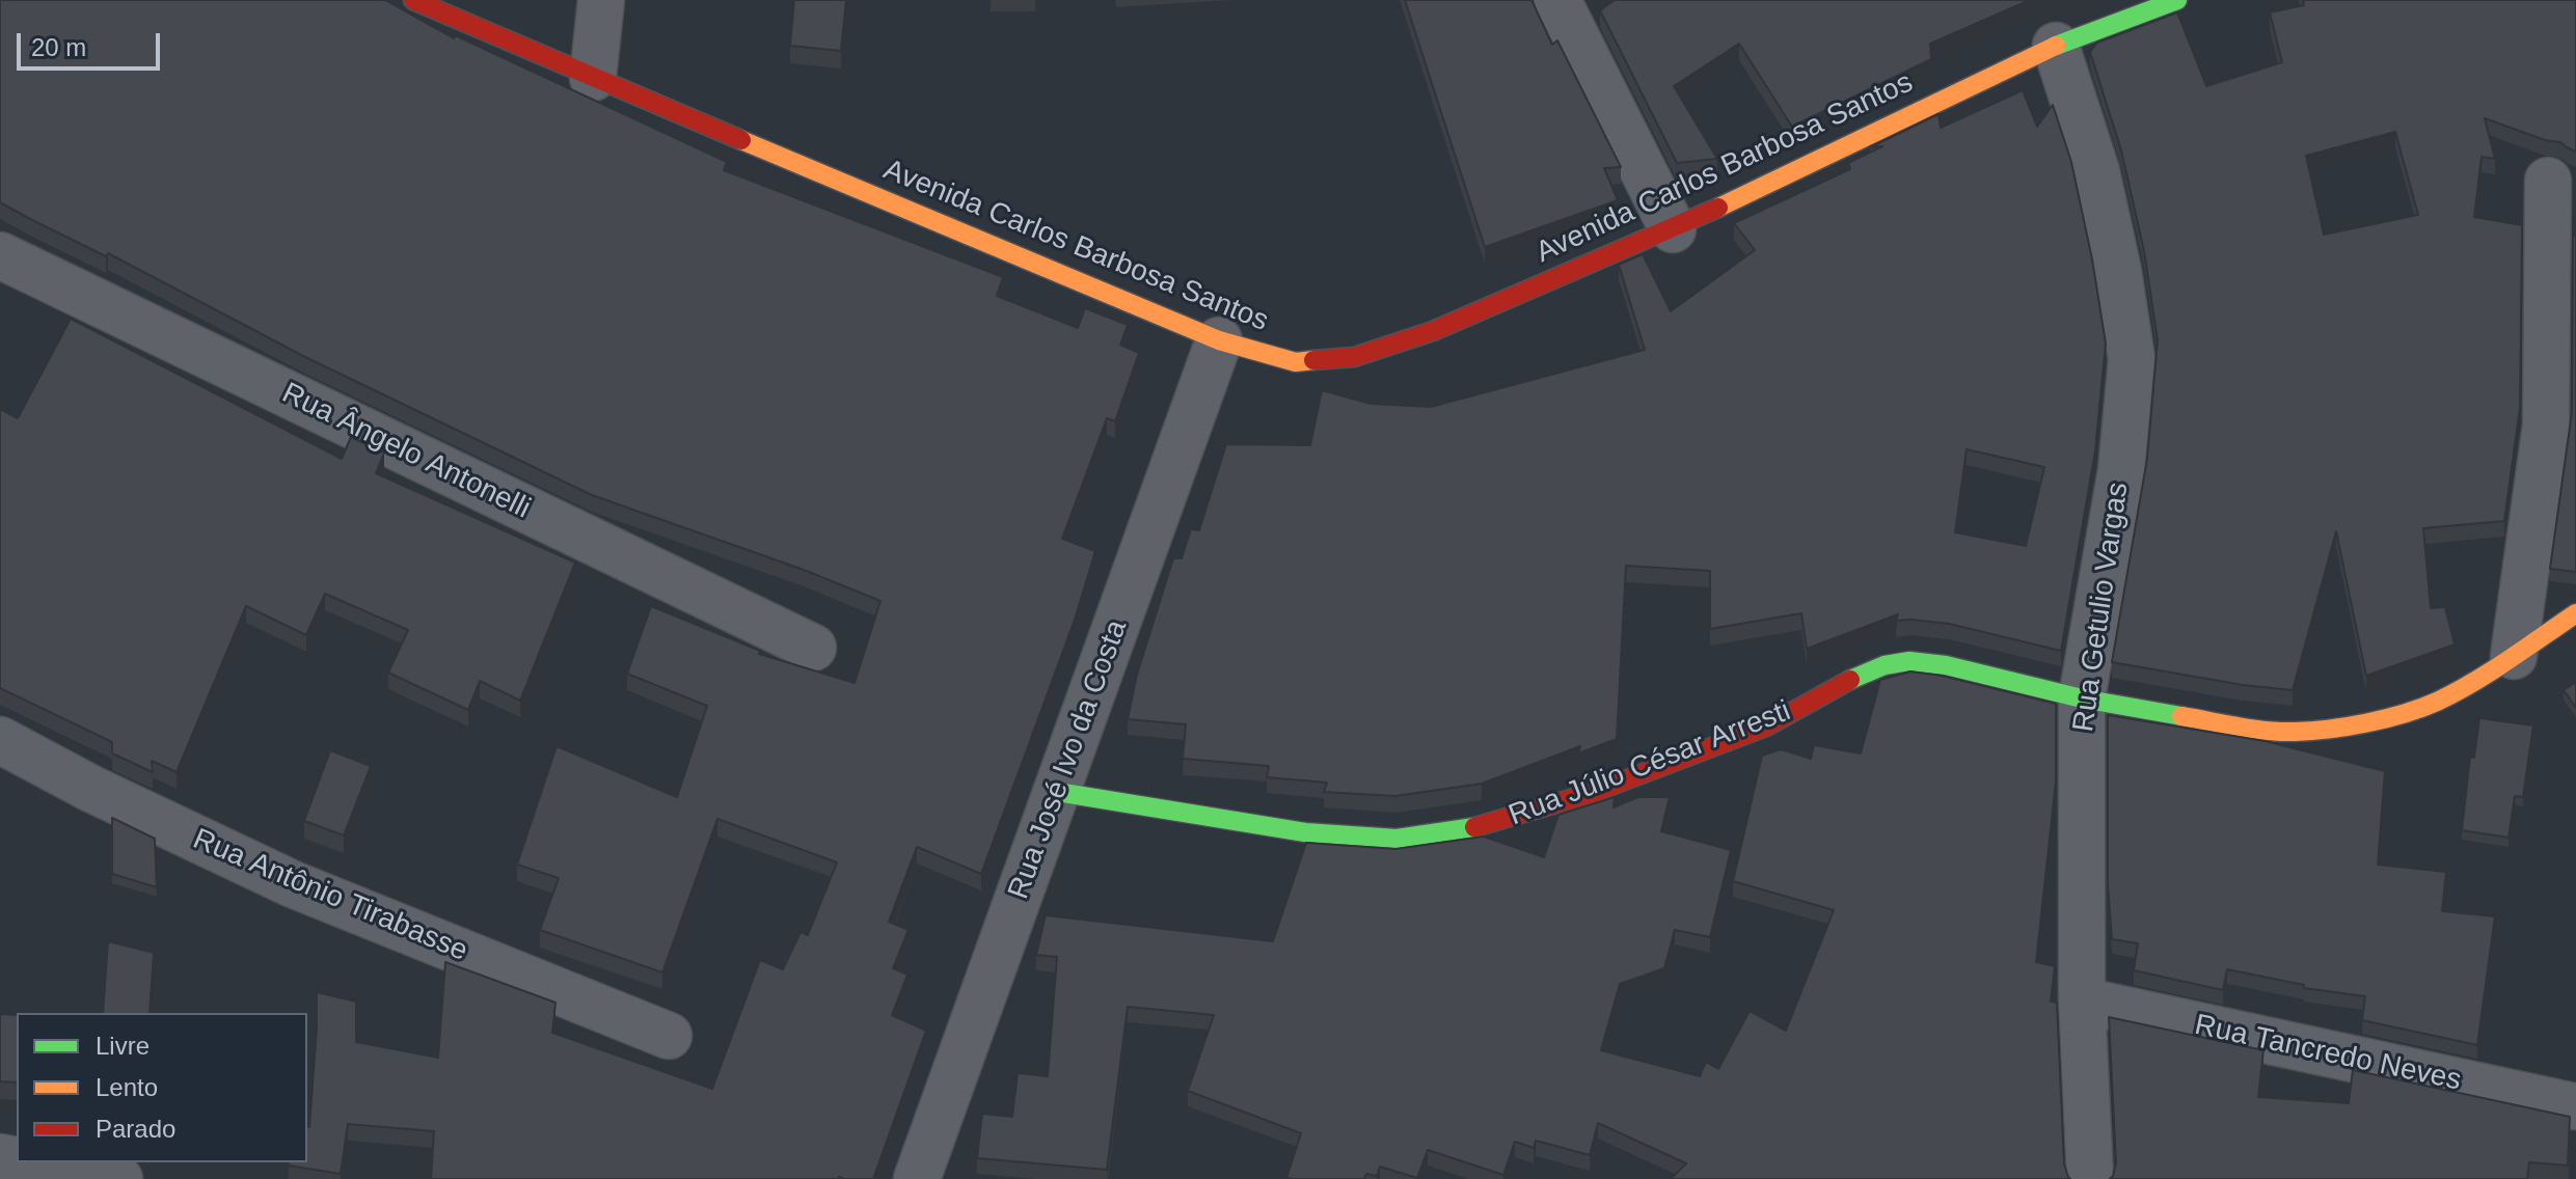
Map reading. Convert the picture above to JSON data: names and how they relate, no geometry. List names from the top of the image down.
{
  "streets": {
    "main road": ["Avenida Carlos Barbosa Santos", "Rua Júlio César Arresti"],
    "street": [
      "Rua Ângelo Antonelli",
      "Rua Getulio Vargas",
      "Rua José Ivo da Costa",
      "Rua Antônio Tirabasse",
      "Rua Tancredo Neves"
    ]
  },
  "crossings": [
    ["Avenida Carlos Barbosa Santos", "Rua Getulio Vargas"],
    ["Avenida Carlos Barbosa Santos", "Rua José Ivo da Costa"],
    ["Rua Getulio Vargas", "Rua Júlio César Arresti"],
    ["Rua Getulio Vargas", "Rua Tancredo Neves"],
    ["Rua José Ivo da Costa", "Rua Júlio César Arresti"]
  ],
  "legend": ["Livre", "Lento", "Parado"],
  "scale_bar": "20 m"
}
